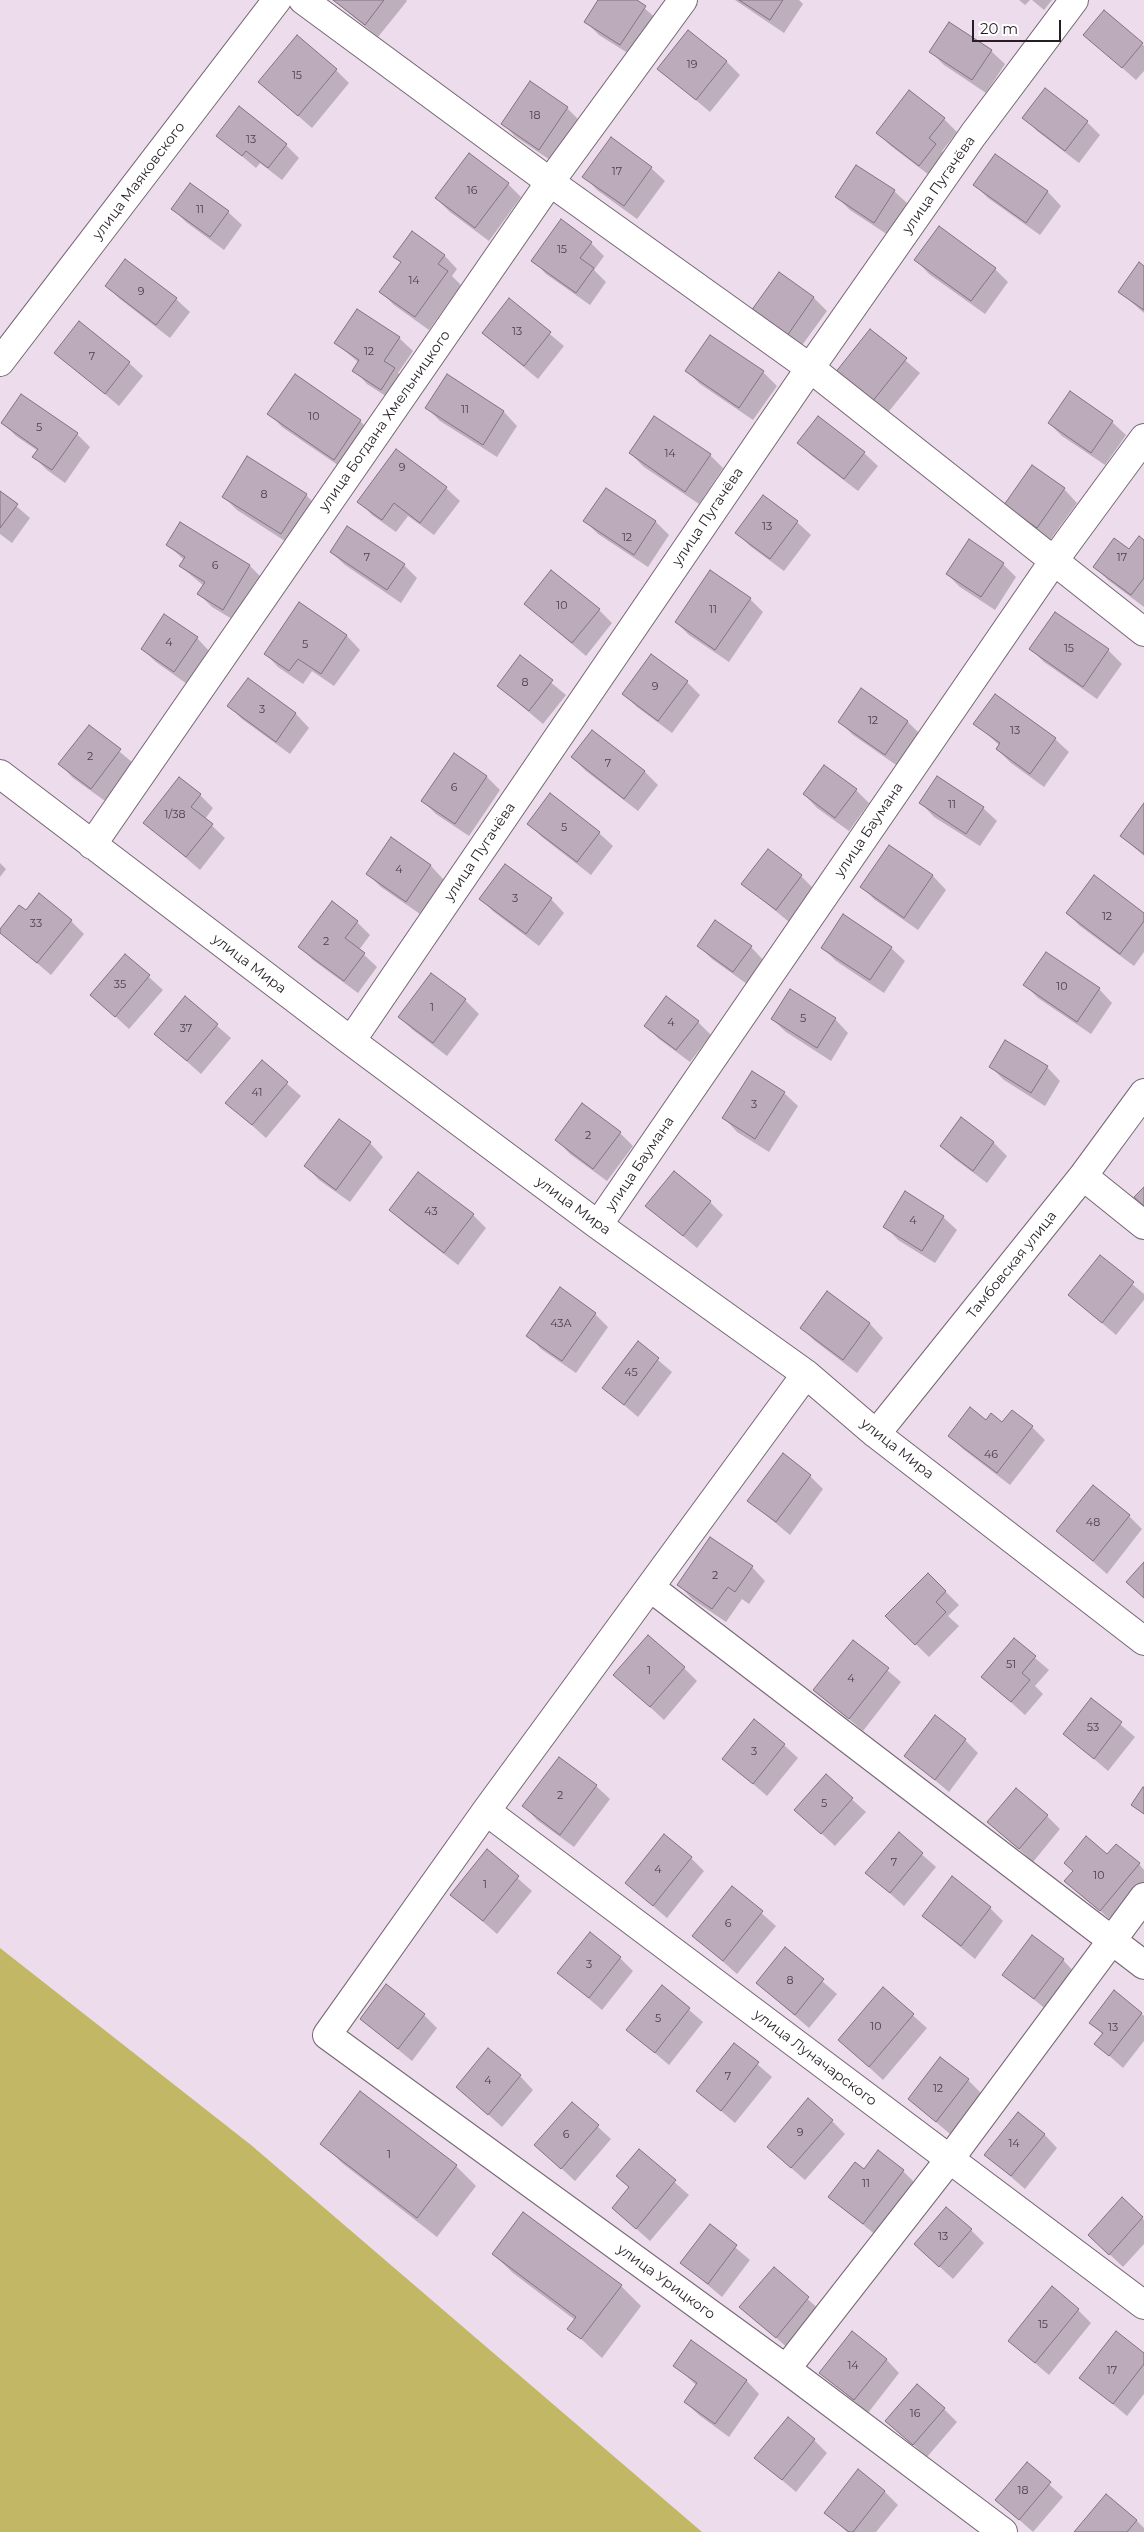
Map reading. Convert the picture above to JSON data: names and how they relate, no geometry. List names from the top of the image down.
{
  "streets": {
    "street": [
      "улица Маяковского",
      "улица Пугачёва",
      "улица Богдана Хмельницкого",
      "улица Баумана",
      "улица Мира",
      "Тамбовская улица",
      "улица Луначарского",
      "улица Урицкого"
    ]
  },
  "crossings": [
    ["улица Пугачёва", "улица Мира"],
    ["улица Богдана Хмельницкого", "улица Мира"],
    ["улица Баумана", "улица Мира"],
    ["улица Мира", "Тамбовская улица"],
    ["улица Луначарского", "улица Урицкого"]
  ],
  "house_numbers": [
    "19",
    "15",
    "18",
    "13",
    "17",
    "16",
    "11",
    "15",
    "14",
    "9",
    "13",
    "12",
    "7",
    "11",
    "10",
    "5",
    "14",
    "9",
    "8",
    "13",
    "12",
    "7",
    "17",
    "6",
    "10",
    "11",
    "4",
    "5",
    "15",
    "8",
    "9",
    "3",
    "12",
    "13",
    "2",
    "7",
    "6",
    "11",
    "1/38",
    "5",
    "4",
    "3",
    "12",
    "33",
    "2",
    "35",
    "10",
    "1",
    "5",
    "4",
    "37",
    "41",
    "3",
    "2",
    "43",
    "4",
    "43А",
    "45",
    "46",
    "48",
    "2",
    "51",
    "1",
    "4",
    "53",
    "3",
    "2",
    "5",
    "7",
    "4",
    "10",
    "1",
    "6",
    "3",
    "8",
    "5",
    "10",
    "13",
    "7",
    "4",
    "12",
    "9",
    "6",
    "14",
    "1",
    "11",
    "13",
    "15",
    "14",
    "17",
    "16",
    "18"
  ],
  "scale_bar": "20 m"
}
